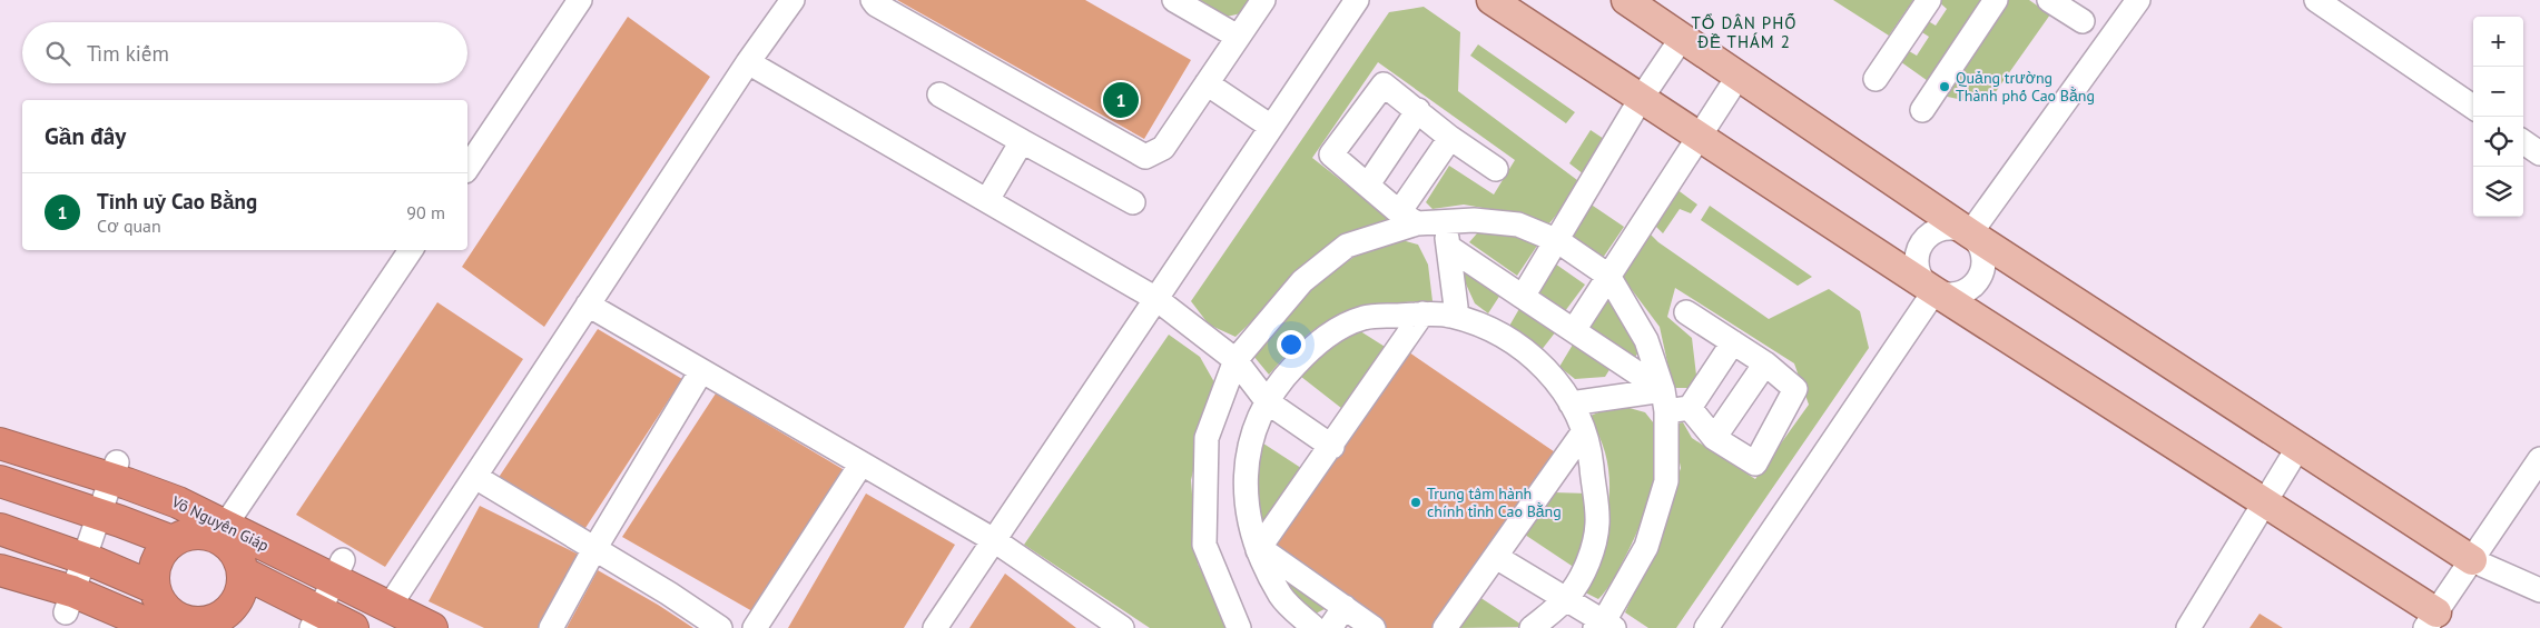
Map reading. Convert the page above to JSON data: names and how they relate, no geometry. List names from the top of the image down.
{
  "streets": {
    "highway": ["Võ Nguyên Giáp"]
  },
  "districts": ["TỔ DÂN PHỐ ĐỀ THÁM 2"],
  "places": ["Quảng trường Thành phố Cao Bằng", "Trung tâm hành chính tỉnh Cao Bằng"],
  "page": {
    "map_buttons": ["+", "−"],
    "search": "Tìm kiếm",
    "pins": "1",
    "heading": "Gần đây",
    "list": [
      {
        "mark": "1",
        "name": "Tỉnh uỷ Cao Bằng",
        "note": "Cơ quan",
        "value": "90 m"
      }
    ]
  }
}
